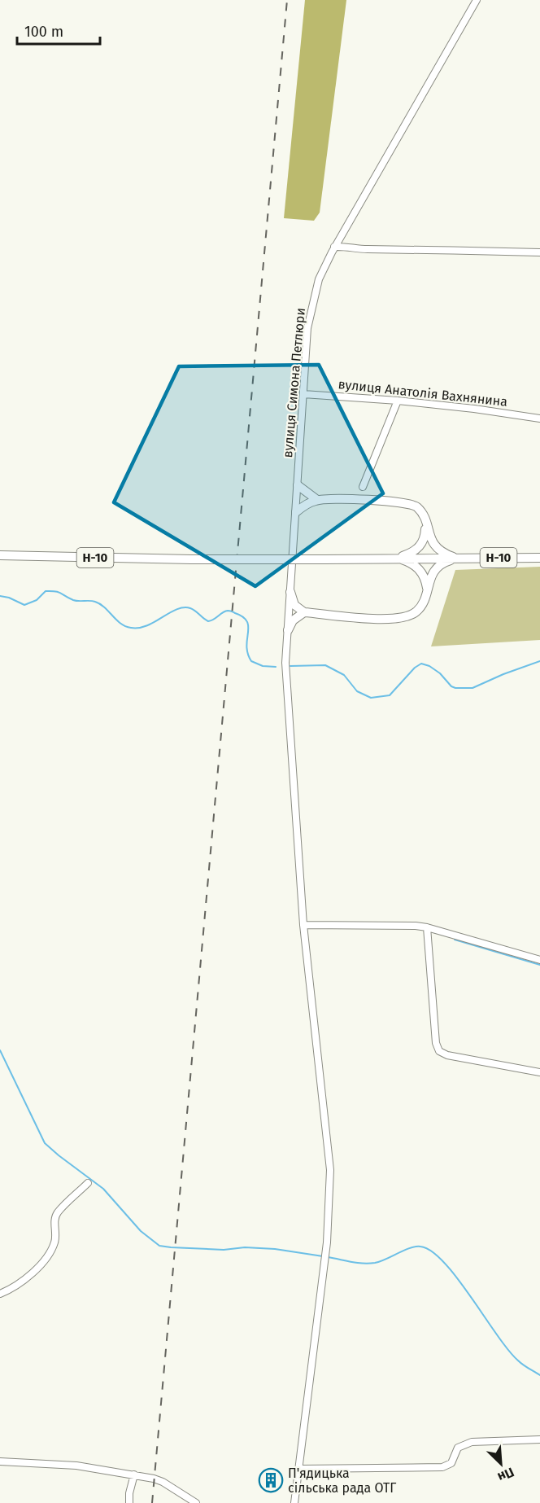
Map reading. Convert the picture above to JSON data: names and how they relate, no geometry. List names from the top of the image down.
{
  "streets": {
    "main road": ["Н-10"],
    "street": ["вулиця Симона Петлюри", "вулиця Анатолія Вахнянина"]
  },
  "crossings": [
    ["вулиця Симона Петлюри", "вулиця Анатолія Вахнянина"]
  ],
  "places": {
    "building": ["П'ядицька сільська рада ОТГ"]
  },
  "scale_bar": "100 m",
  "north": "bottom right"
}
